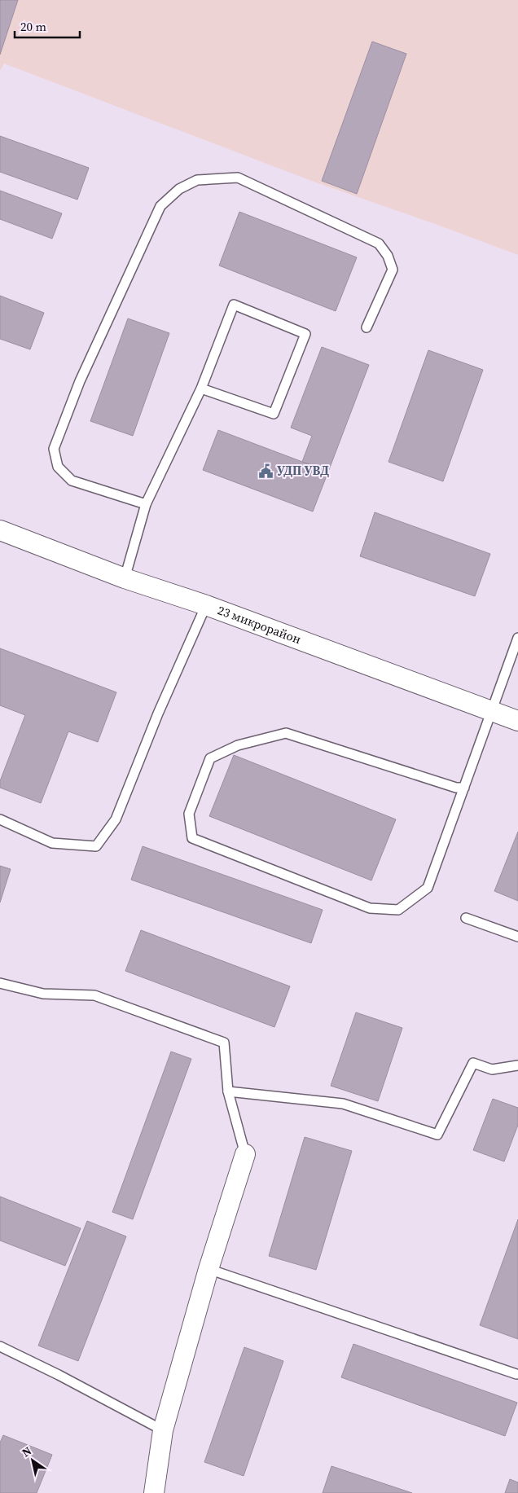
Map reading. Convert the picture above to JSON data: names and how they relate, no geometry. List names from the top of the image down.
{
  "streets": {
    "street": ["23 микрорайон"]
  },
  "places": {
    "public building": ["УДП УВД"]
  },
  "scale_bar": "20 m",
  "north": "top left"
}
